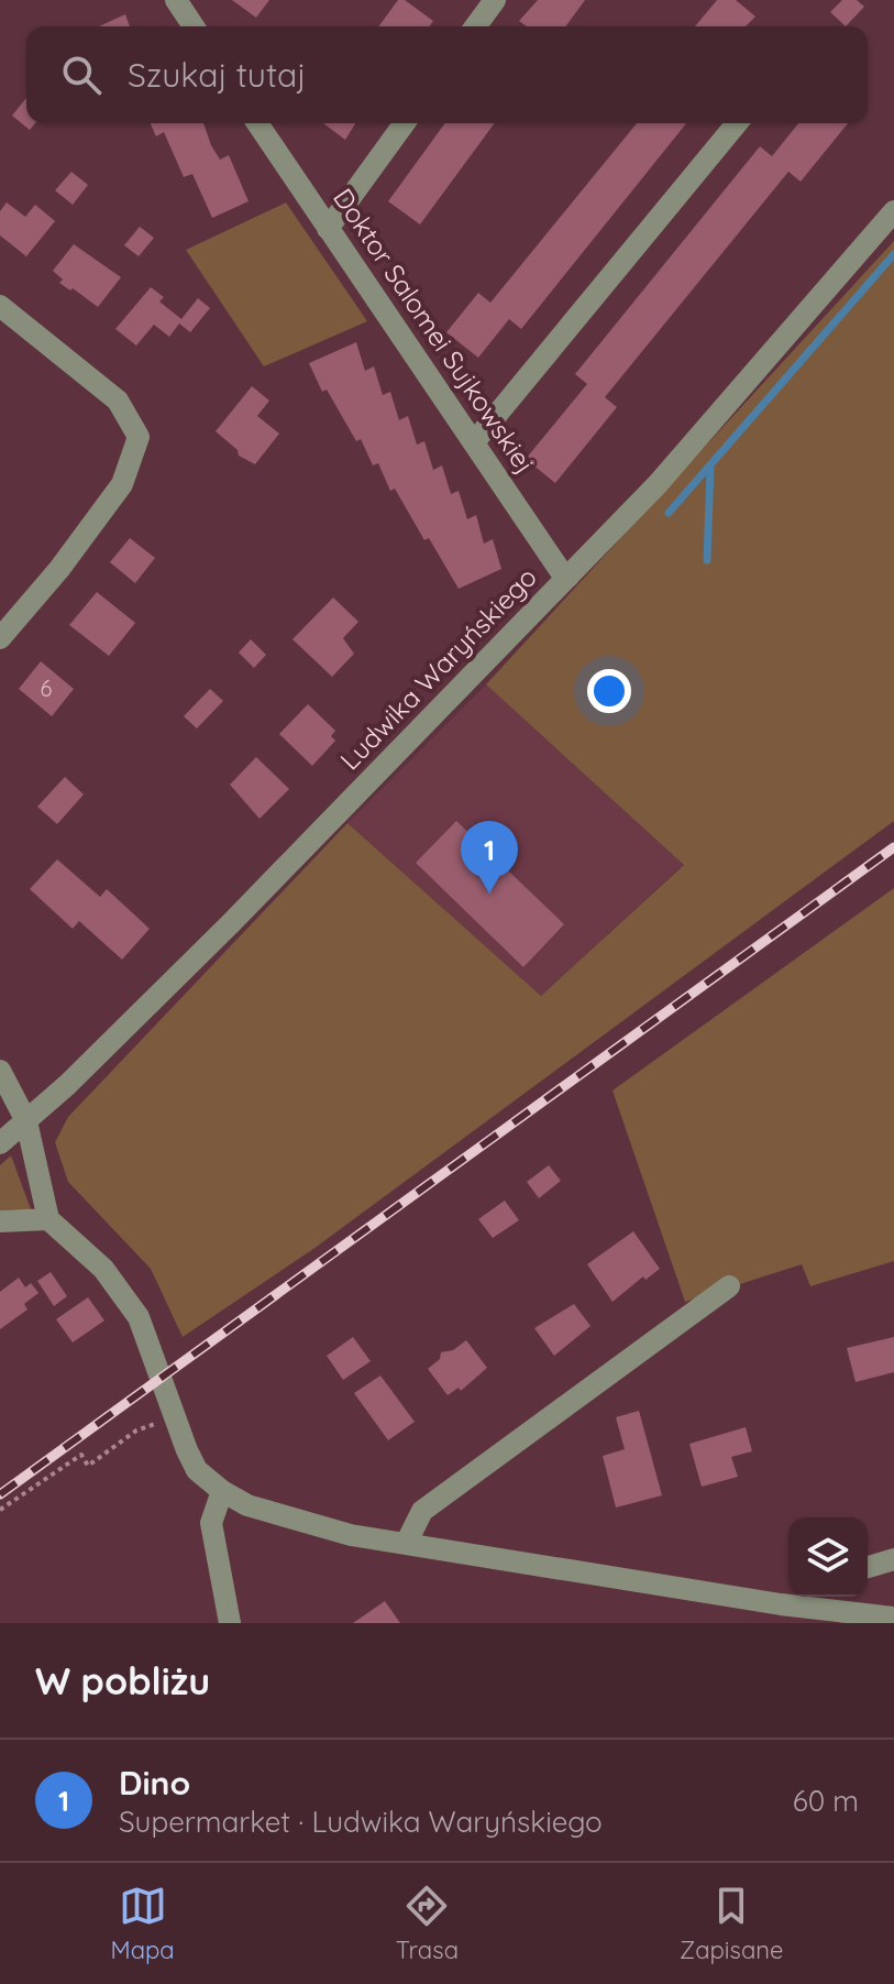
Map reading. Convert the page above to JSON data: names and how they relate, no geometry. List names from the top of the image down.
{
  "streets": {
    "street": ["Doktor Salomei Sujkowskiej", "Ludwika Waryńskiego"]
  },
  "crossings": [
    ["Doktor Salomei Sujkowskiej", "Ludwika Waryńskiego"]
  ],
  "house_numbers": ["6"],
  "page": {
    "search": "Szukaj tutaj",
    "pins": "1",
    "heading": "W pobliżu",
    "list": [
      {
        "mark": "1",
        "name": "Dino",
        "note": "Supermarket · Ludwika Waryńskiego",
        "value": "60 m"
      }
    ],
    "nav": ["Mapa", "Trasa", "Zapisane"]
  }
}
